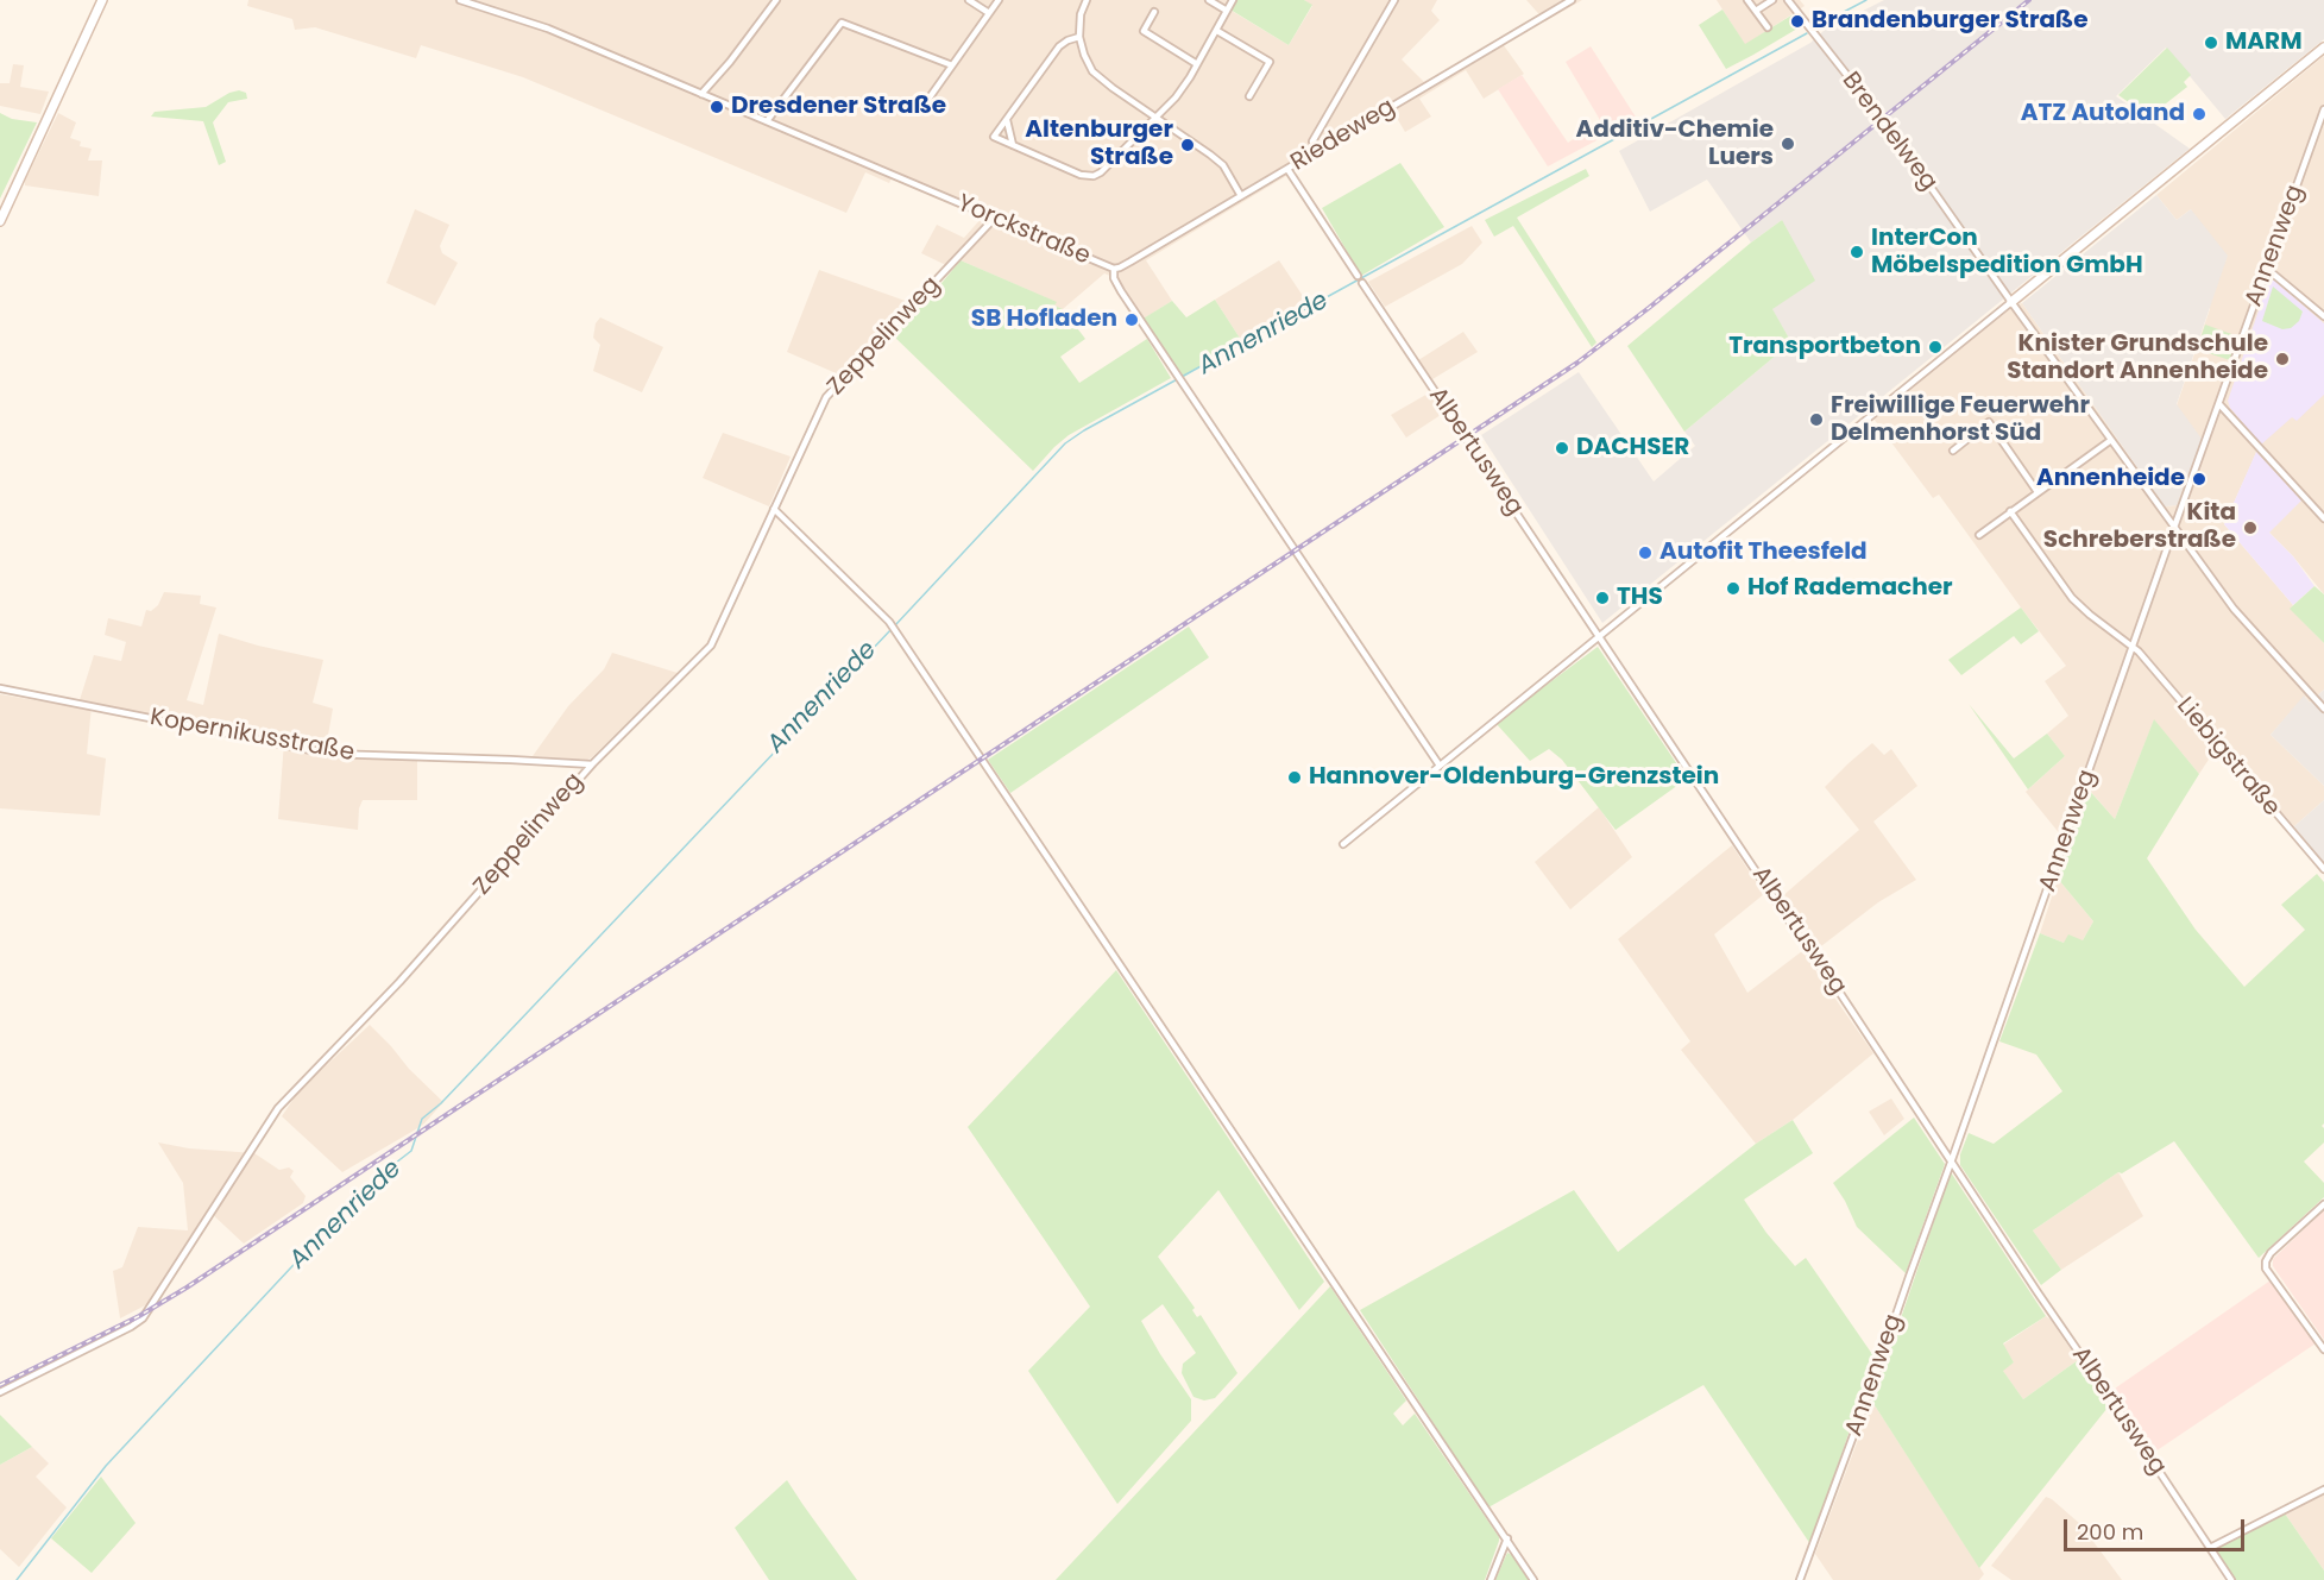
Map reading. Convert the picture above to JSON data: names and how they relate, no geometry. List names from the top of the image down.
{
  "streets": {
    "street": [
      "Brendelweg",
      "Riedeweg",
      "Yorckstraße",
      "Annenweg",
      "Zeppelinweg",
      "Albertusweg",
      "Kopernikusstraße",
      "Liebigstraße"
    ]
  },
  "crossings": [
    ["Brendelweg", "Annenweg"],
    ["Riedeweg", "Yorckstraße"],
    ["Yorckstraße", "Zeppelinweg"],
    ["Annenweg", "Albertusweg"],
    ["Annenweg", "Liebigstraße"],
    ["Zeppelinweg", "Kopernikusstraße"]
  ],
  "water": ["Annenriede"],
  "places": [
    "Brandenburger Straße",
    "MARM",
    "Dresdener Straße",
    "ATZ Autoland",
    "Additiv-Chemie Luers",
    "Altenburger Straße",
    "InterCon Möbelspedition GmbH",
    "SB Hofladen",
    "Transportbeton",
    "Knister Grundschule Standort Annenheide",
    "Freiwillige Feuerwehr Delmenhorst Süd",
    "DACHSER",
    "Annenheide",
    "Kita Schreberstraße",
    "Autofit Theesfeld",
    "Hof Rademacher",
    "THS",
    "Hannover-Oldenburg-Grenzstein"
  ],
  "scale_bar": "200 m"
}
